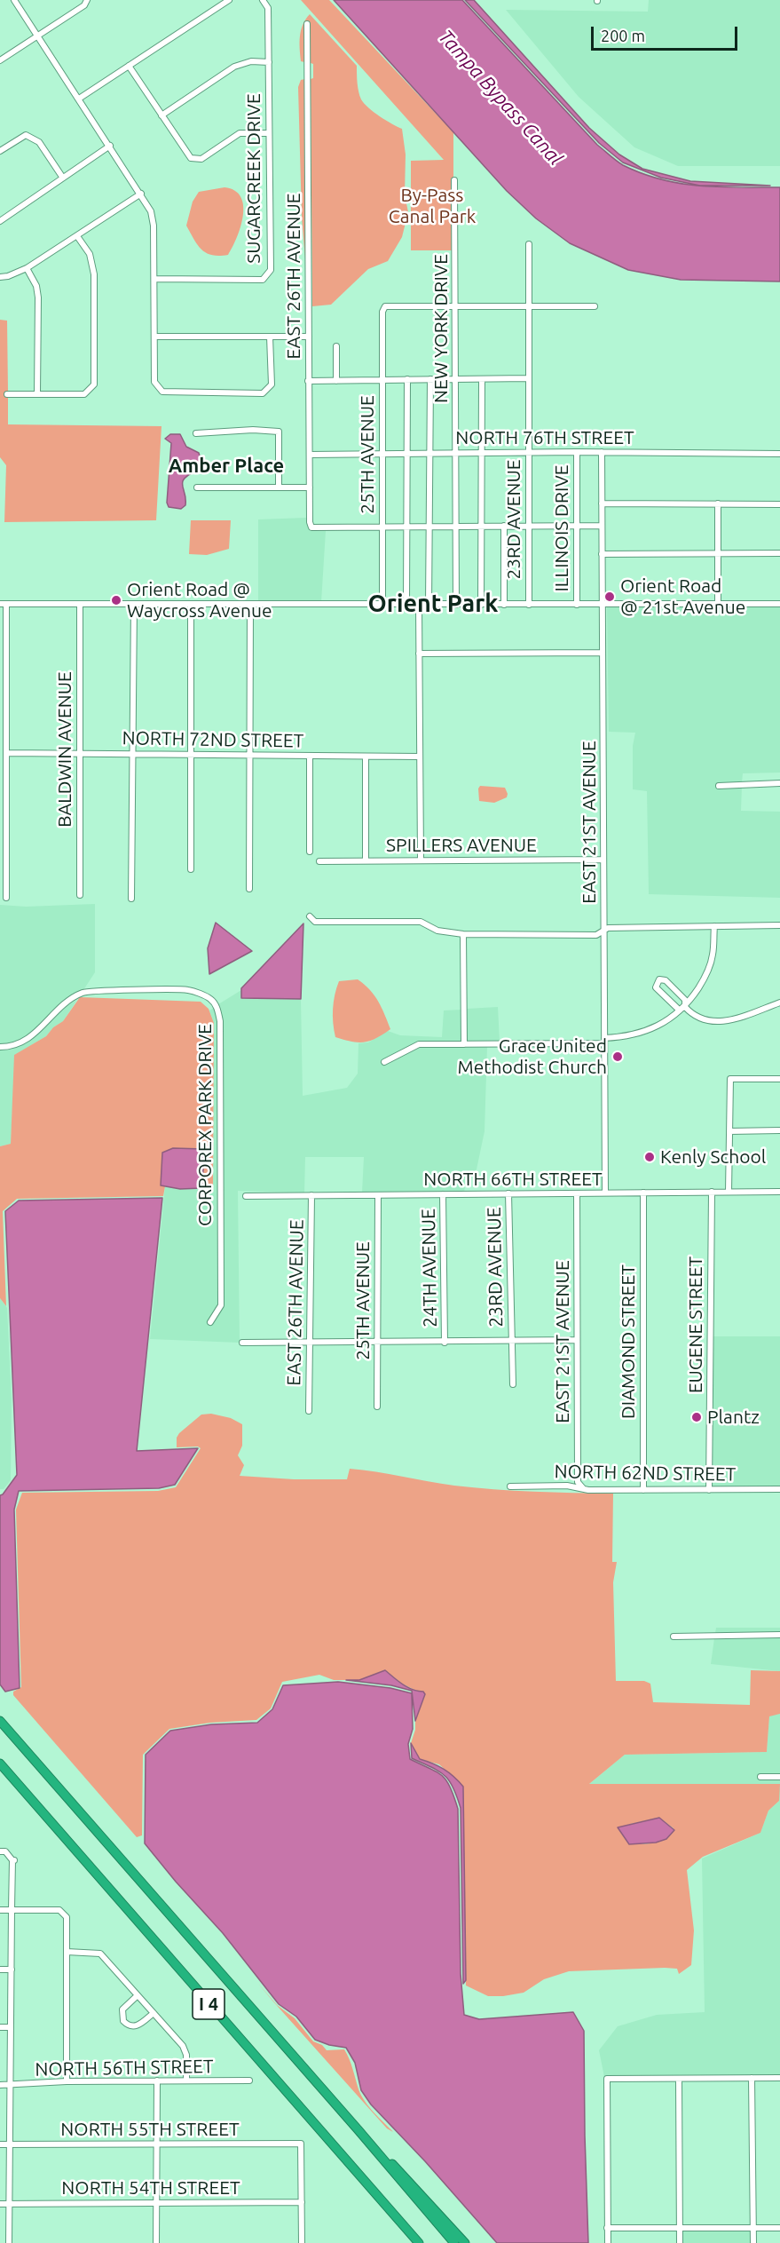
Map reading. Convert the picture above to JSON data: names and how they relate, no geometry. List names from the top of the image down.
{
  "streets": {
    "highway": ["I 4"],
    "street": [
      "SUGARCREEK DRIVE",
      "EAST 26TH AVENUE",
      "NEW YORK DRIVE",
      "NORTH 76TH STREET",
      "25TH AVENUE",
      "23RD AVENUE",
      "ILLINOIS DRIVE",
      "NORTH 72ND STREET",
      "BALDWIN AVENUE",
      "EAST 21ST AVENUE",
      "SPILLERS AVENUE",
      "CORPOREX PARK DRIVE",
      "NORTH 66TH STREET",
      "24TH AVENUE",
      "EUGENE STREET",
      "DIAMOND STREET",
      "NORTH 62ND STREET",
      "NORTH 56TH STREET",
      "NORTH 55TH STREET",
      "NORTH 54TH STREET"
    ]
  },
  "crossings": [
    ["EAST 26TH AVENUE", "NORTH 76TH STREET"],
    ["EAST 26TH AVENUE", "25TH AVENUE"],
    ["EAST 26TH AVENUE", "NORTH 66TH STREET"],
    ["NEW YORK DRIVE", "NORTH 76TH STREET"],
    ["NEW YORK DRIVE", "25TH AVENUE"],
    ["NORTH 76TH STREET", "25TH AVENUE"],
    ["NORTH 76TH STREET", "23RD AVENUE"],
    ["NORTH 76TH STREET", "ILLINOIS DRIVE"],
    ["NORTH 76TH STREET", "EAST 21ST AVENUE"],
    ["25TH AVENUE", "NORTH 66TH STREET"],
    ["23RD AVENUE", "NORTH 66TH STREET"],
    ["NORTH 72ND STREET", "BALDWIN AVENUE"],
    ["EAST 21ST AVENUE", "SPILLERS AVENUE"],
    ["EAST 21ST AVENUE", "NORTH 66TH STREET"],
    ["EAST 21ST AVENUE", "NORTH 62ND STREET"],
    ["NORTH 66TH STREET", "24TH AVENUE"],
    ["NORTH 66TH STREET", "EUGENE STREET"],
    ["NORTH 66TH STREET", "DIAMOND STREET"],
    ["EUGENE STREET", "NORTH 62ND STREET"],
    ["DIAMOND STREET", "NORTH 62ND STREET"],
    ["NORTH 55TH STREET", "NORTH 54TH STREET"]
  ],
  "districts": ["Amber Place", "Orient Park"],
  "water": ["Tampa Bypass Canal"],
  "parks": ["By-Pass Canal Park"],
  "places": [
    "Orient Road @ 21st Avenue",
    "Orient Road @ Waycross Avenue",
    "Grace United Methodist Church",
    "Kenly School",
    "Plantz"
  ],
  "scale_bar": "200 m"
}
